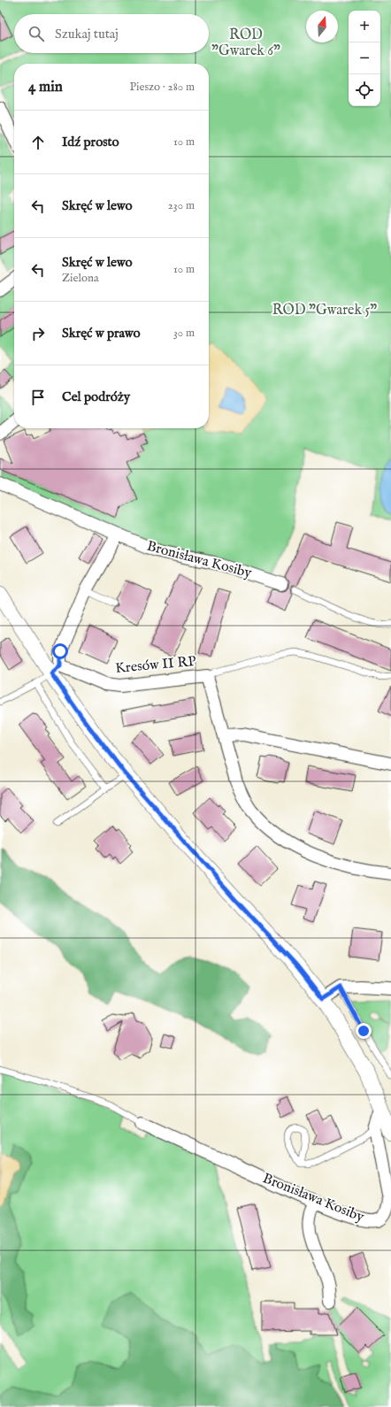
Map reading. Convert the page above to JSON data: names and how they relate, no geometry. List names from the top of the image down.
{
  "streets": {
    "street": ["Bronisława Kosiby", "Kresów II RP"]
  },
  "parks": ["ROD \"Gwarek 6\"", "ROD \"Gwarek 5\""],
  "north": "top",
  "page": {
    "map_buttons": ["+", "−"],
    "search": "Szukaj tutaj",
    "heading": ["4 min", "Pieszo · 280 m"],
    "list": [
      ["Idź prosto", "10 m"],
      ["Skręć w lewo", "230 m"],
      ["Skręć w lewo", "Zielona", "10 m"],
      ["Skręć w prawo", "30 m"],
      "Cel podróży"
    ]
  }
}
